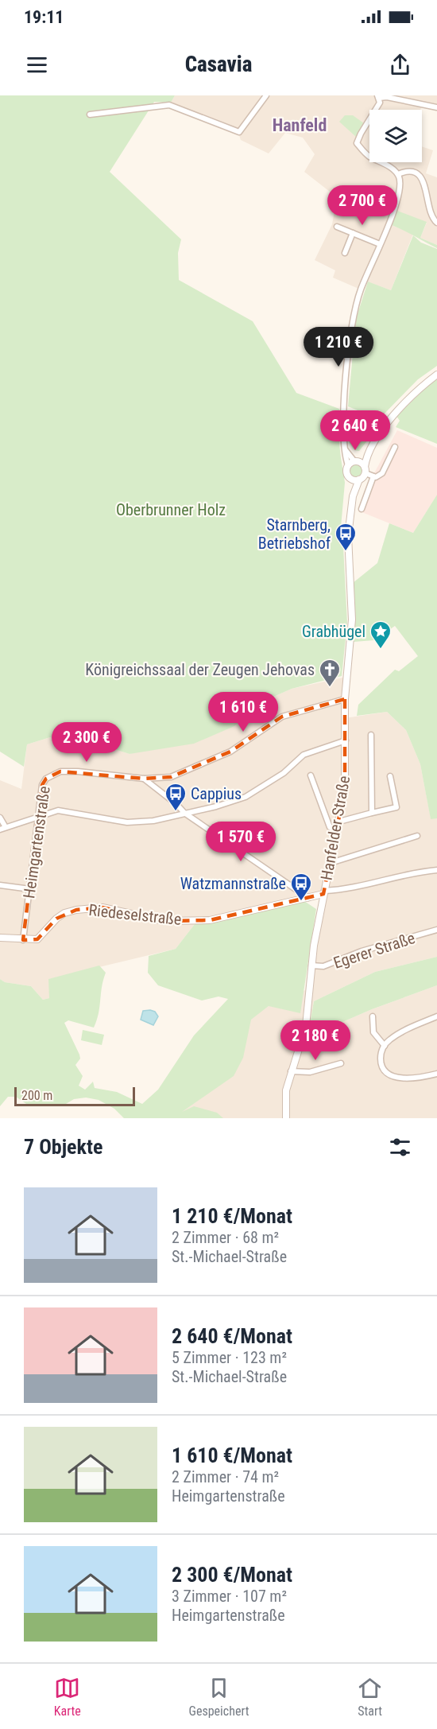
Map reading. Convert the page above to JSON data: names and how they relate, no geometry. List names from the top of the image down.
{
  "streets": {
    "street": [
      "Hanfelder Straße",
      "Heimgartenstraße",
      "Riedeselstraße",
      "Egerer Straße"
    ]
  },
  "crossings": [
    ["Hanfelder Straße", "Heimgartenstraße"],
    ["Hanfelder Straße", "Riedeselstraße"],
    ["Hanfelder Straße", "Egerer Straße"],
    ["Heimgartenstraße", "Riedeselstraße"]
  ],
  "districts": ["Hanfeld"],
  "parks": ["Oberbrunner Holz"],
  "places": {
    "bus stop": ["Starnberg, Betriebshof", "Cappius", "Watzmannstraße"],
    "place": ["Grabhügel"],
    "church": ["Königreichssaal der Zeugen Jehovas"]
  },
  "scale_bar": "200 m",
  "page": {
    "status": "19:11",
    "header": "Casavia",
    "price": [
      "2 700 €",
      "1 210 €",
      "2 640 €",
      "1 610 €",
      "2 300 €",
      "1 570 €",
      "2 180 €"
    ],
    "scale": "200 m",
    "heading": "7 Objekte",
    "list": [
      {
        "name": "1 210 €/Monat",
        "note": "2 Zimmer · 68 m² · St.-Michael-Straße"
      },
      {
        "name": "2 640 €/Monat",
        "note": "5 Zimmer · 123 m² · St.-Michael-Straße"
      },
      {
        "name": "1 610 €/Monat",
        "note": "2 Zimmer · 74 m² · Heimgartenstraße"
      },
      {
        "name": "2 300 €/Monat",
        "note": "3 Zimmer · 107 m² · Heimgartenstraße"
      }
    ],
    "tabs": ["Karte", "Gespeichert", "Start"]
  }
}
